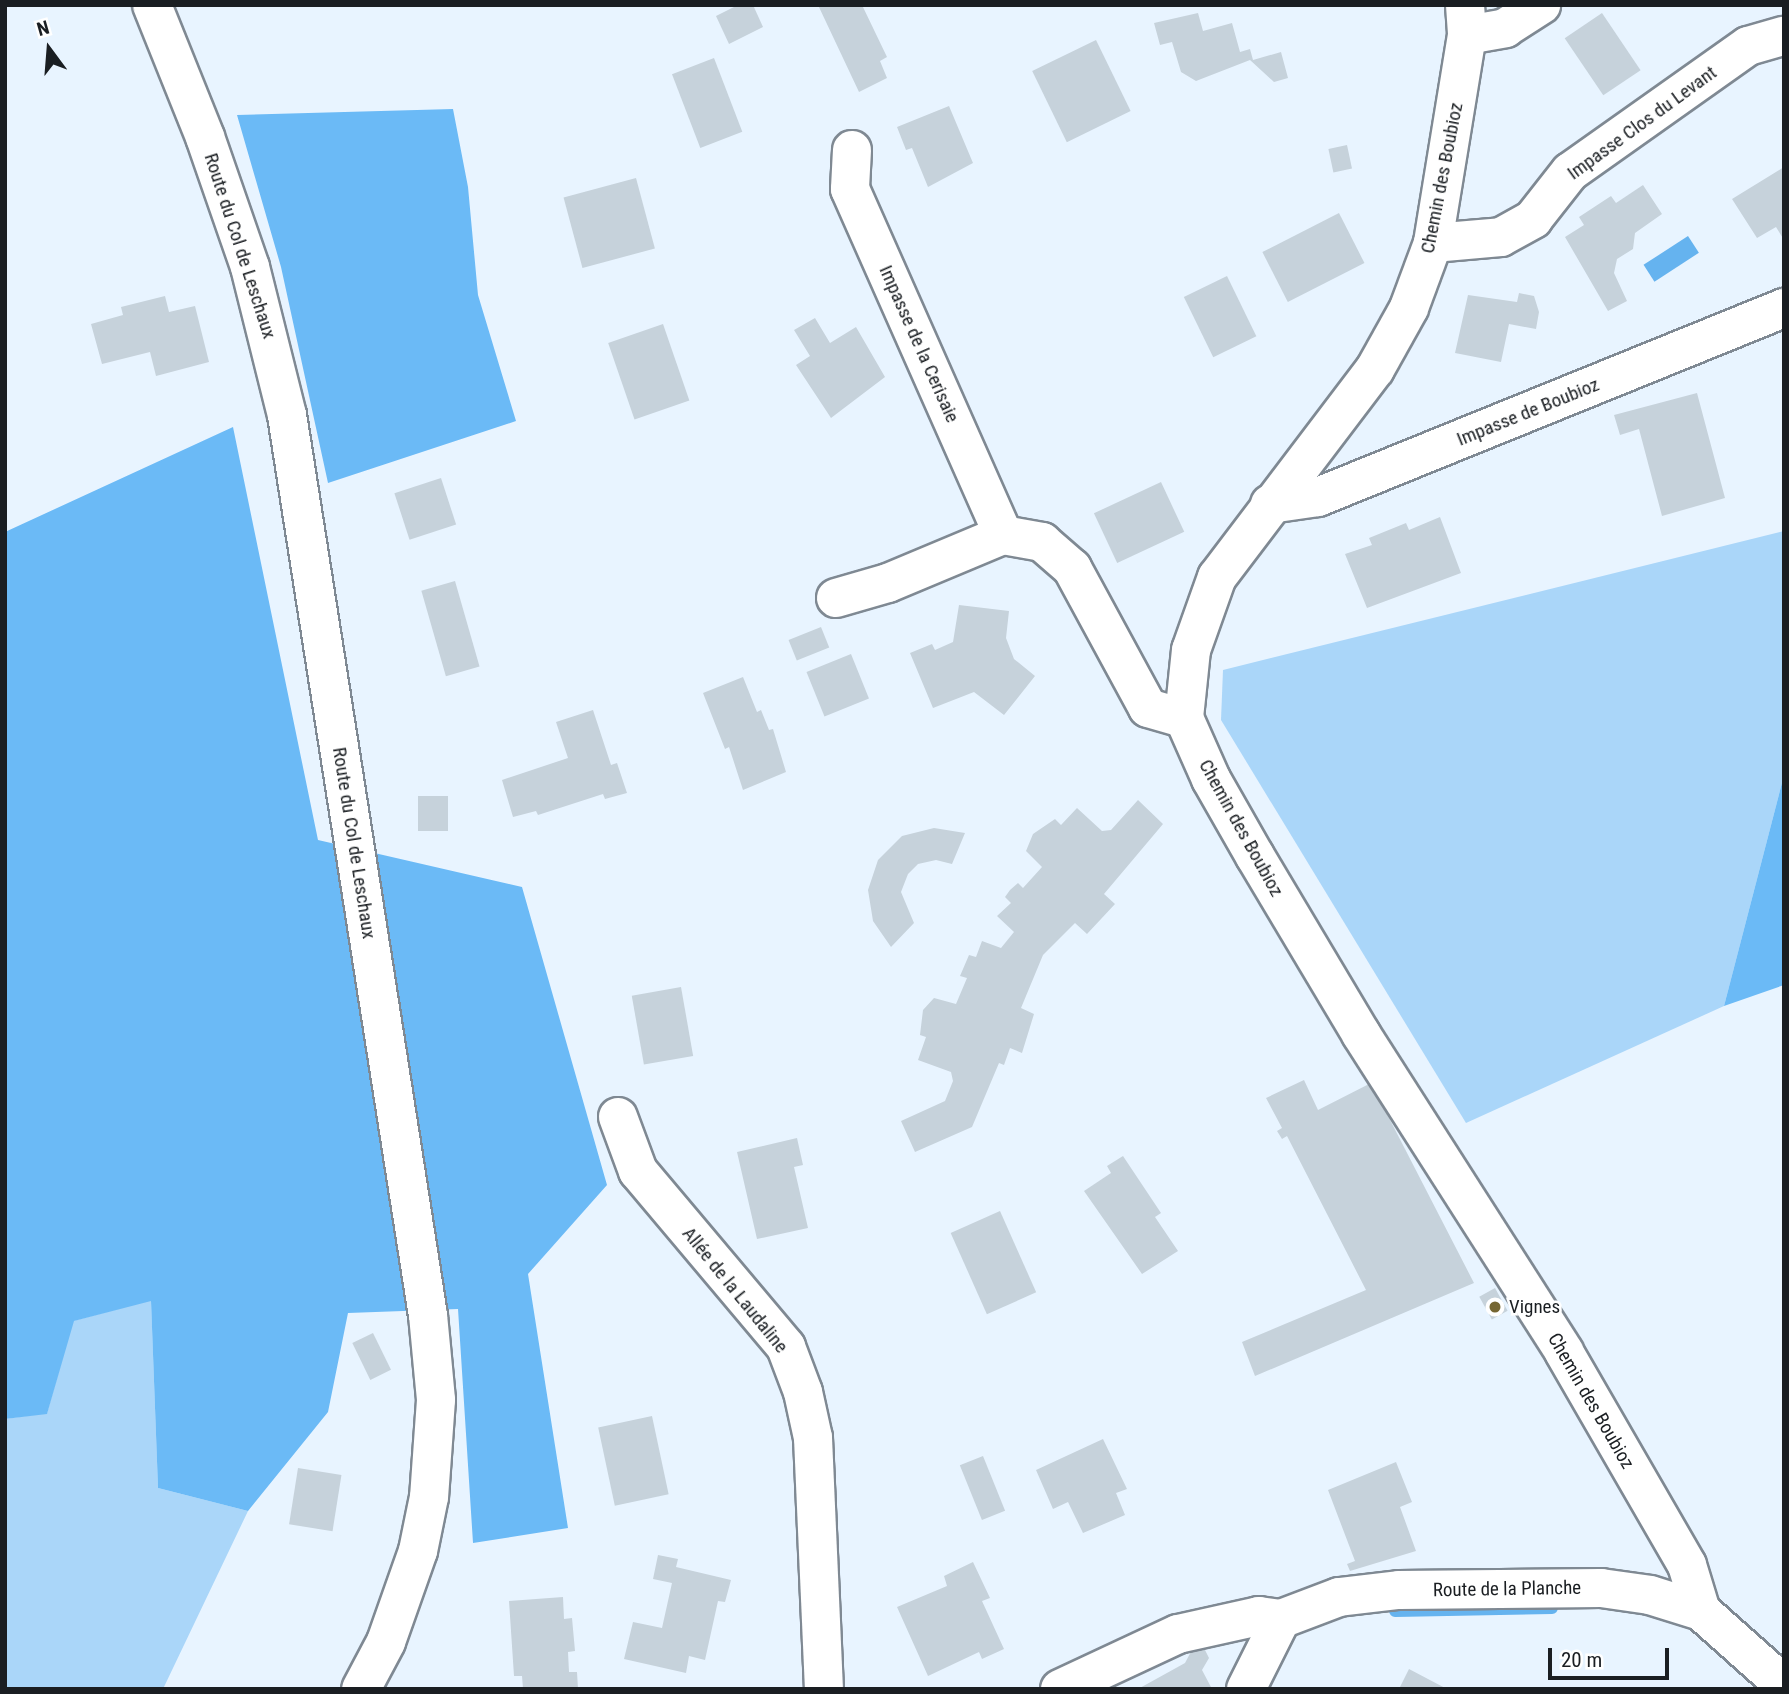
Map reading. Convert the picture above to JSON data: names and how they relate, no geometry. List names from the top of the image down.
{
  "streets": {
    "street": [
      "Impasse Clos du Levant",
      "Chemin des Boubioz",
      "Route du Col de Leschaux",
      "Impasse de la Cerisaie",
      "Impasse de Boubioz",
      "Allée de la Laudaline",
      "Route de la Planche"
    ]
  },
  "crossings": [
    ["Impasse Clos du Levant", "Chemin des Boubioz"],
    ["Chemin des Boubioz", "Impasse de Boubioz"],
    ["Chemin des Boubioz", "Route de la Planche"]
  ],
  "places": ["Vignes"],
  "scale_bar": "20 m",
  "north": "top"
}
